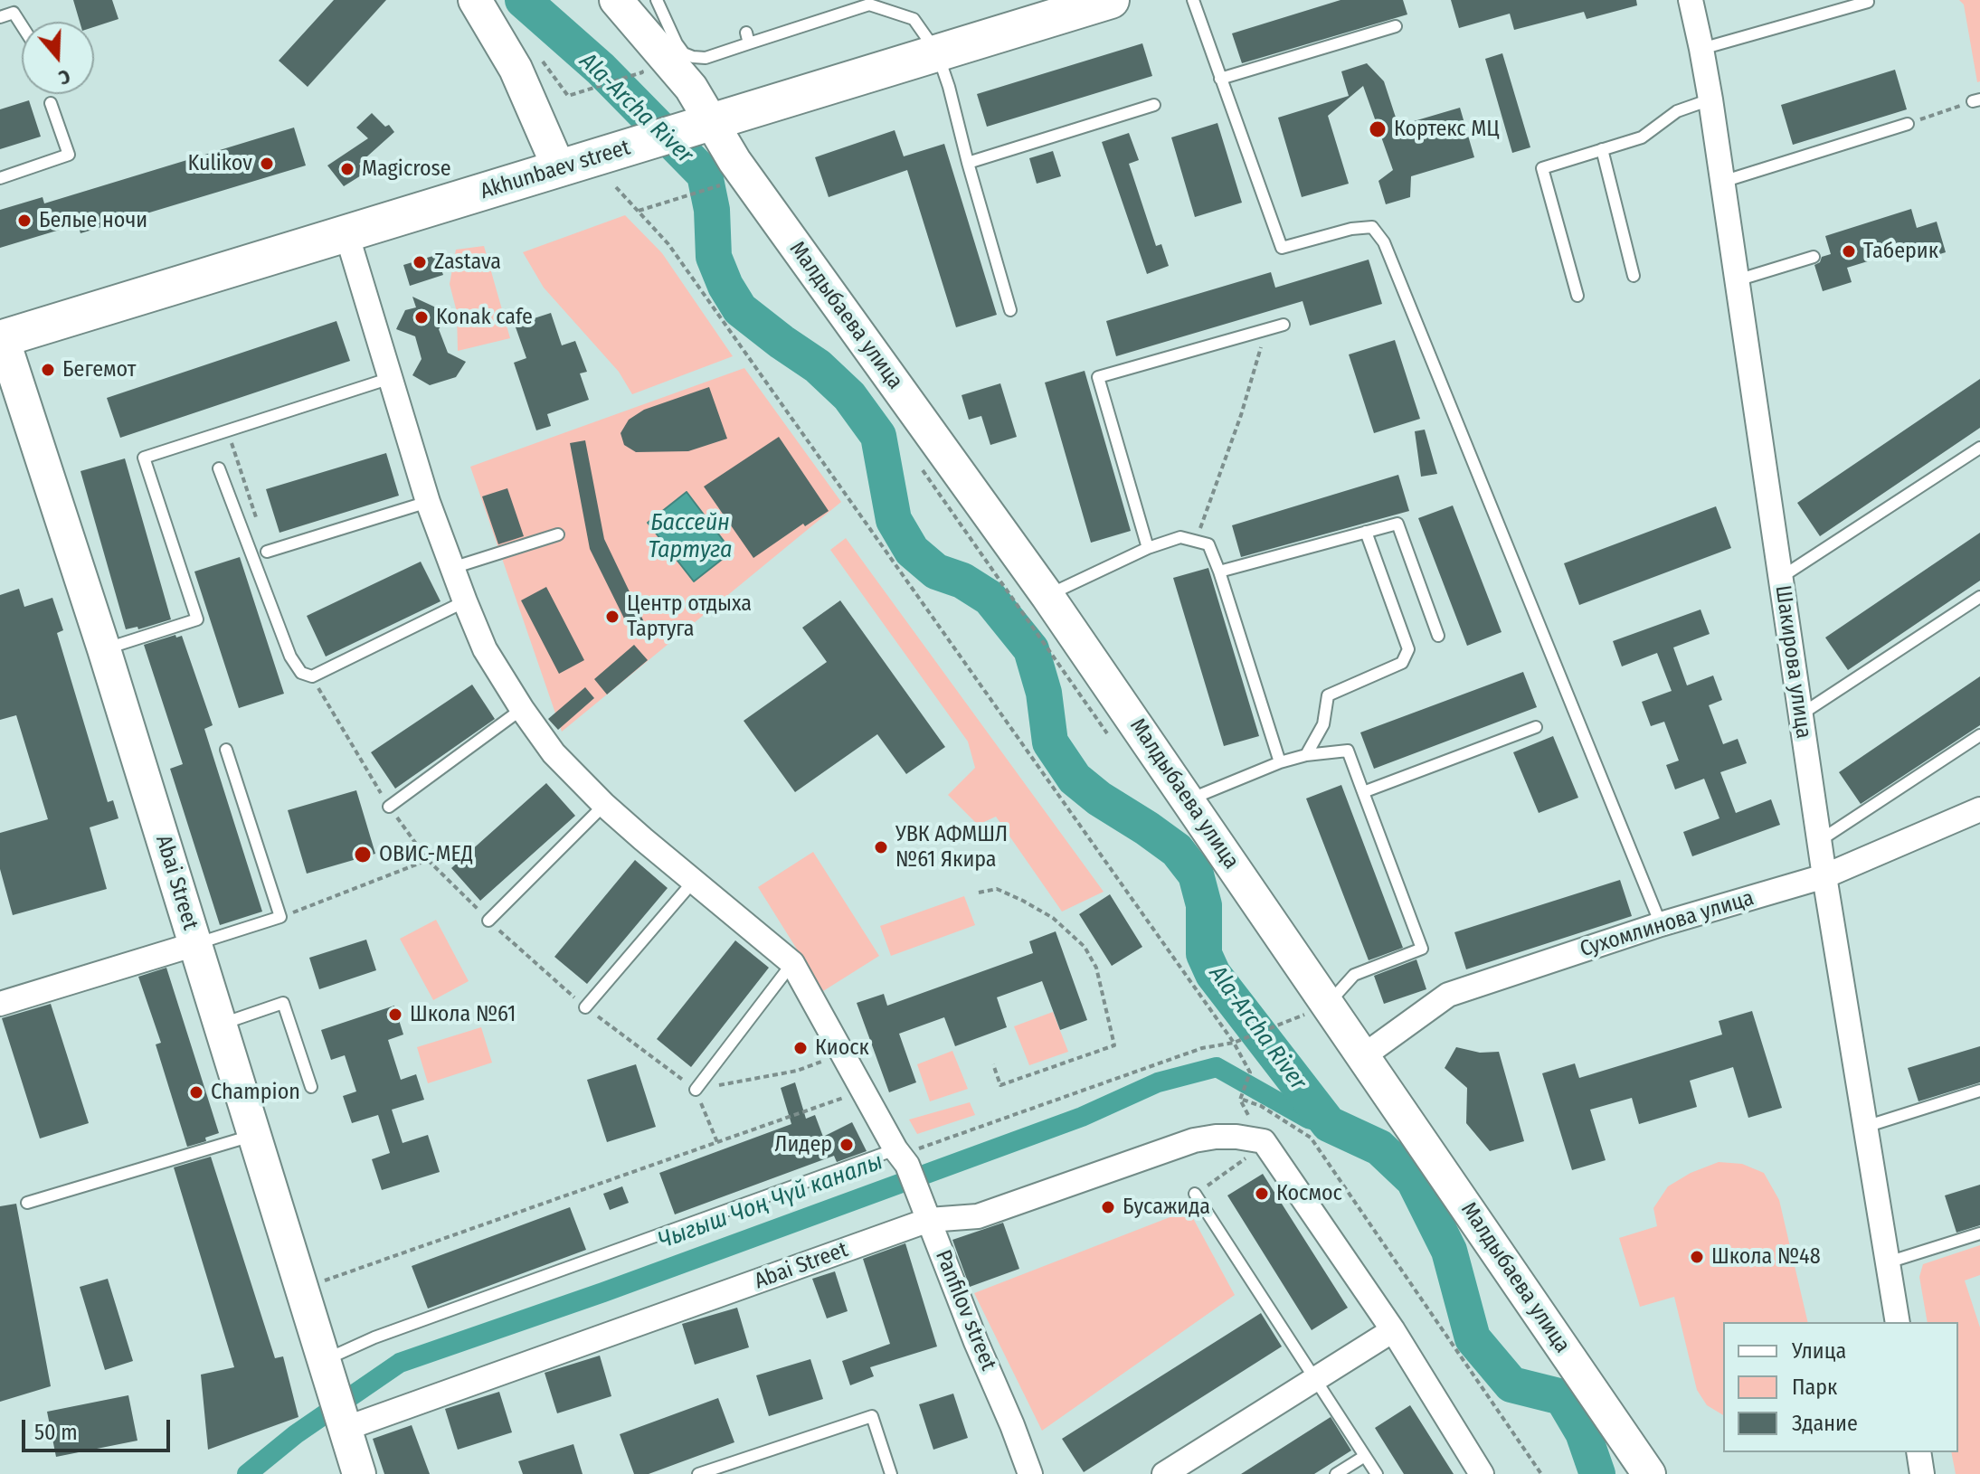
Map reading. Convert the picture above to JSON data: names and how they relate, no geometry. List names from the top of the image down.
{
  "streets": {
    "main road": ["Akhunbaev street"],
    "street": [
      "Малдыбаева улица",
      "Шакирова улица",
      "Abai Street",
      "Сухомлинова улица",
      "Panfilov street"
    ]
  },
  "crossings": [
    ["Akhunbaev street", "Малдыбаева улица"],
    ["Akhunbaev street", "Abai Street"],
    ["Малдыбаева улица", "Сухомлинова улица"],
    ["Шакирова улица", "Сухомлинова улица"],
    ["Abai Street", "Panfilov street"]
  ],
  "water": ["Ala-Archa River", "Бассейн Тартуга", "Чыгыш Чоң Чүй каналы"],
  "places": [
    "Кортекс МЦ",
    "Kulikov",
    "Magicrose",
    "Белые ночи",
    "Таберик",
    "Zastava",
    "Konak cafe",
    "Бегемот",
    "Центр отдыха Тартуга",
    "УВК АФМШЛ №61 Якира",
    "ОВИС-МЕД",
    "Школа №61",
    "Киоск",
    "Champion",
    "Лидер",
    "Космос",
    "Бусажида",
    "Школа №48"
  ],
  "legend": ["Улица", "Парк", "Здание"],
  "scale_bar": "50 m",
  "north": "bottom"
}
